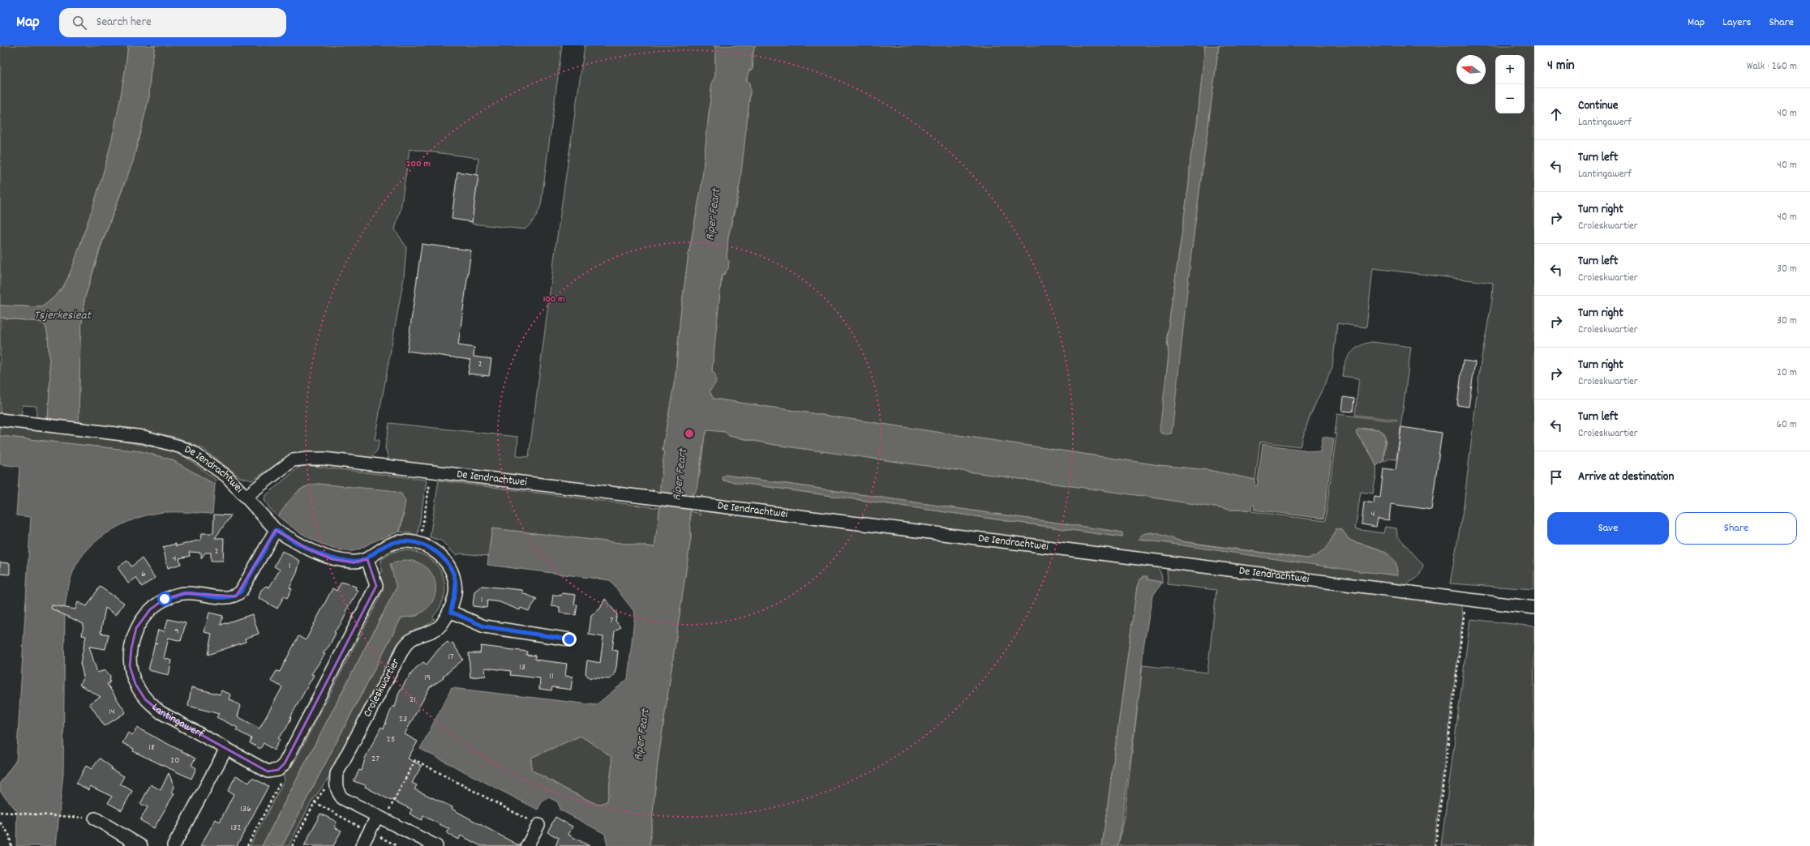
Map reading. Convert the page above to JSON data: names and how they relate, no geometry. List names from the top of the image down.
{
  "streets": {
    "street": ["De Iendrachtwei", "Croleskwartier", "Lantingawerf"]
  },
  "crossings": [
    ["Croleskwartier", "Lantingawerf"]
  ],
  "water": ["Riper Feart", "Tsjerkesleat"],
  "house_numbers": [
    "2",
    "4",
    "2",
    "4",
    "1",
    "6",
    "1",
    "7",
    "9",
    "17",
    "13",
    "11",
    "19",
    "21",
    "14",
    "23",
    "25",
    "18",
    "27",
    "20",
    "136",
    "132"
  ],
  "north": "left",
  "page": {
    "header": "Map",
    "search": "Search here",
    "nav": ["Map", "Layers", "Share"],
    "heading": ["4 min", "Walk · 260 m"],
    "map_buttons": ["+", "−"],
    "list": [
      ["Continue", "Lantingawerf", "40 m"],
      ["Turn left", "Lantingawerf", "40 m"],
      ["Turn right", "Croleskwartier", "40 m"],
      ["Turn left", "Croleskwartier", "30 m"],
      ["Turn right", "Croleskwartier", "30 m"],
      ["Turn right", "Croleskwartier", "20 m"],
      ["Turn left", "Croleskwartier", "60 m"],
      "Arrive at destination"
    ],
    "buttons": ["Save", "Share"]
  },
  "rings": ["200 m", "100 m"]
}
